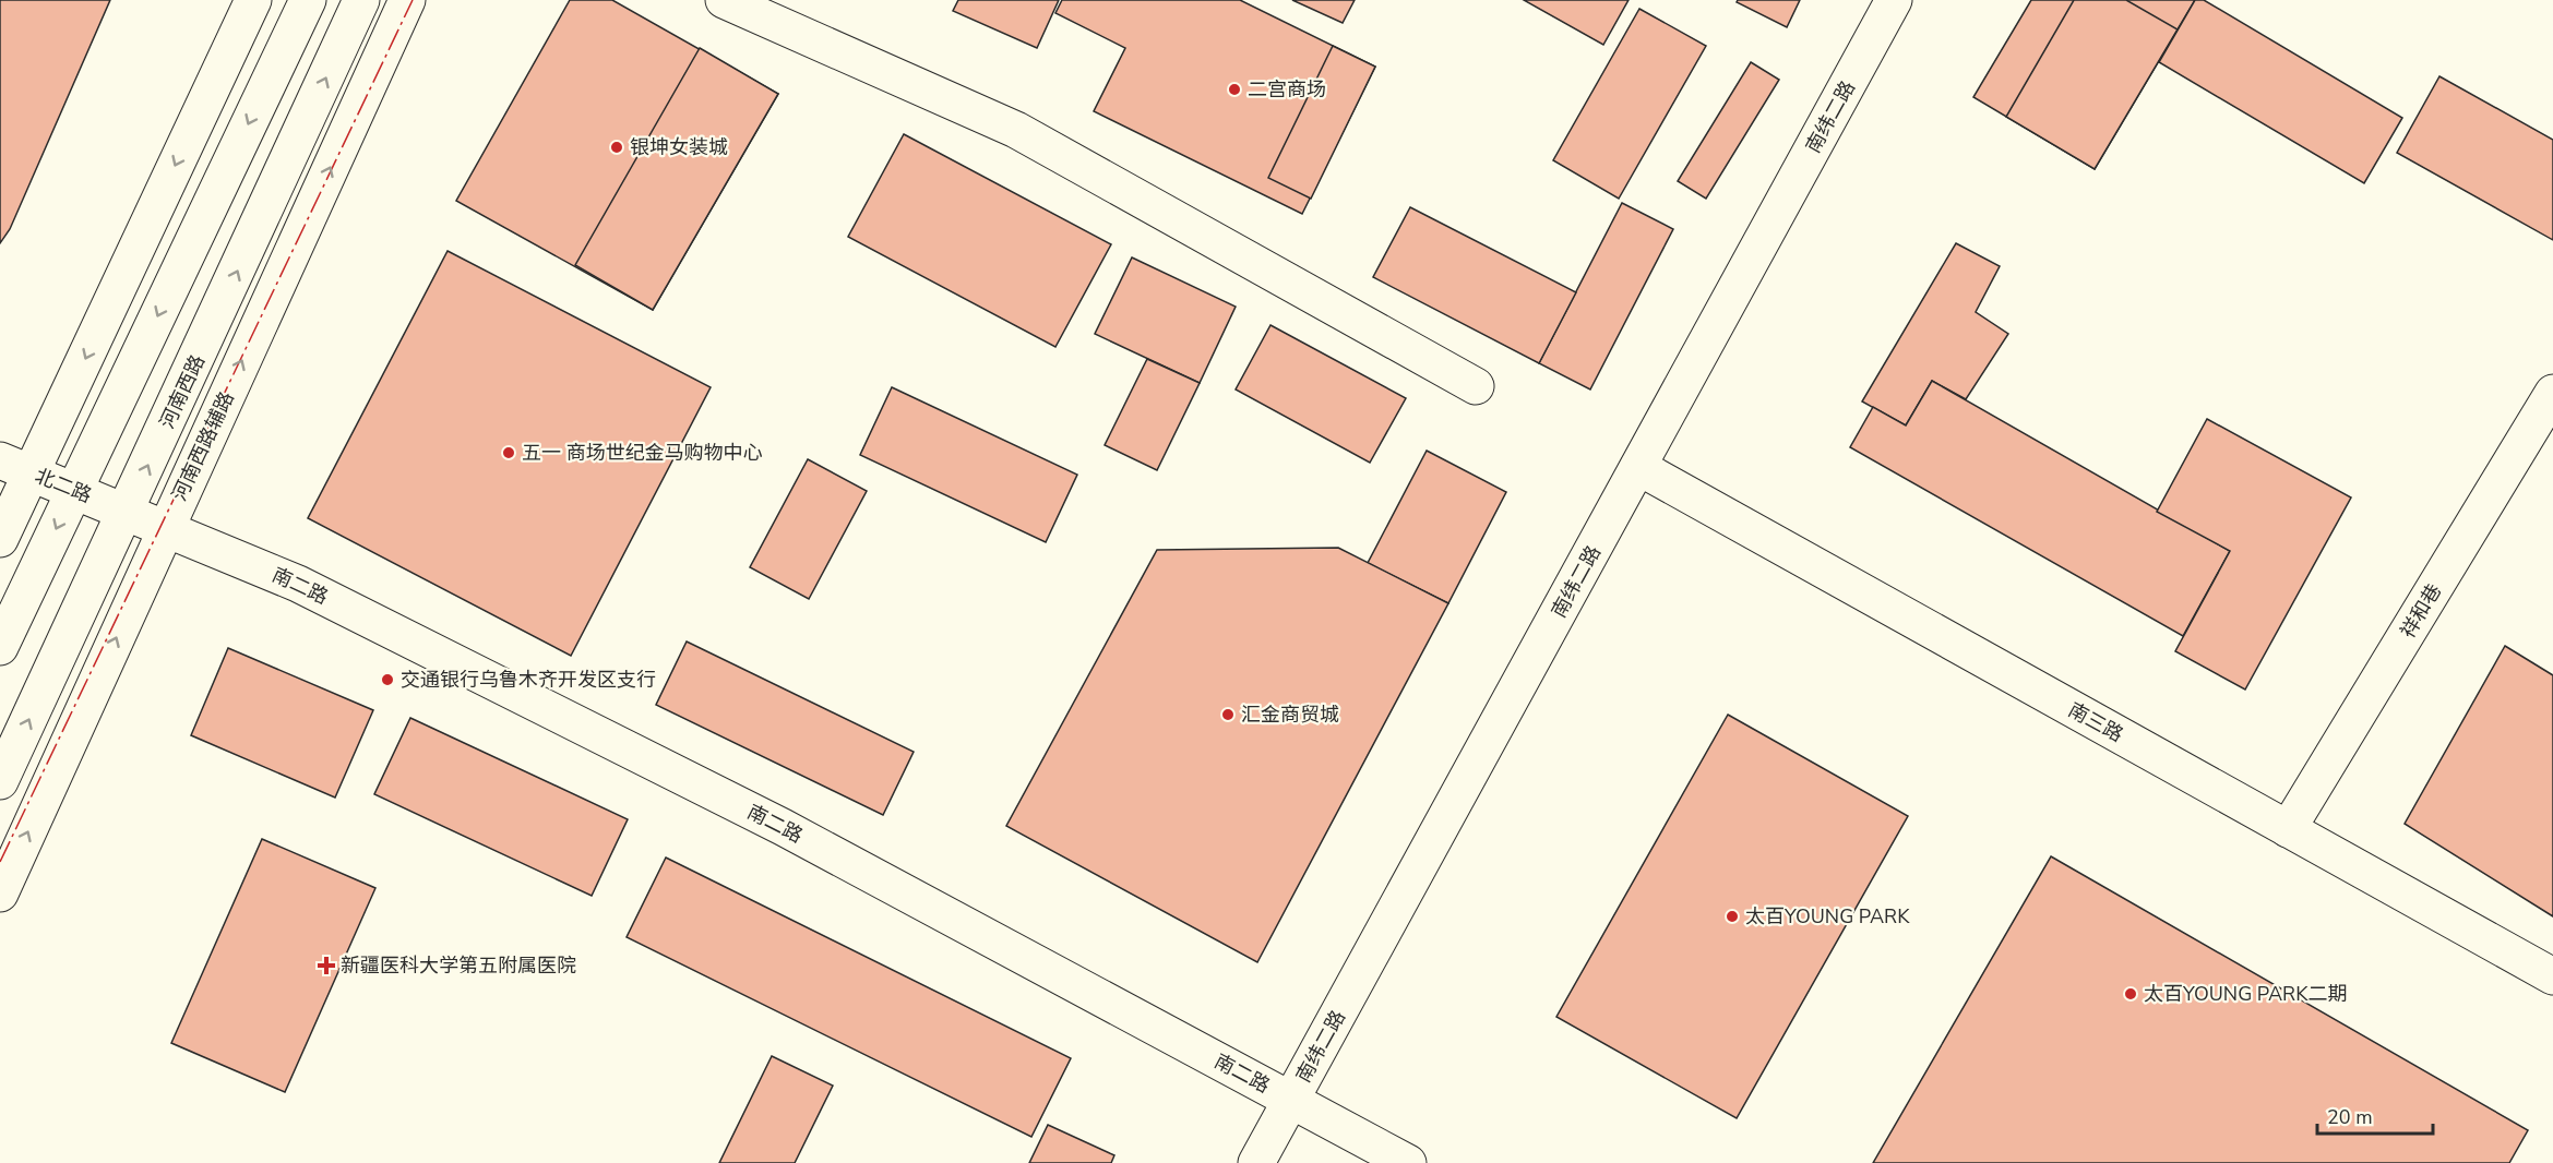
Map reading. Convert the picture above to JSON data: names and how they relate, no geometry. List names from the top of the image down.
{
  "streets": {
    "street": [
      "南纬二路",
      "河南西路",
      "河南西路辅路",
      "北二路",
      "南二路",
      "祥和巷",
      "南三路"
    ]
  },
  "crossings": [
    ["南纬二路", "南二路"],
    ["南纬二路", "南三路"],
    ["河南西路", "北二路"],
    ["河南西路", "南二路"],
    ["河南西路辅路", "南二路"],
    ["北二路", "南二路"],
    ["祥和巷", "南三路"]
  ],
  "places": {
    "other": [
      "二宫商场",
      "银坤女装城",
      "五一 商场世纪金马购物中心",
      "交通银行乌鲁木齐开发区支行",
      "汇金商贸城",
      "太百YOUNG PARK",
      "太百YOUNG PARK二期"
    ],
    "health": ["新疆医科大学第五附属医院"]
  },
  "scale_bar": "20 m"
}
